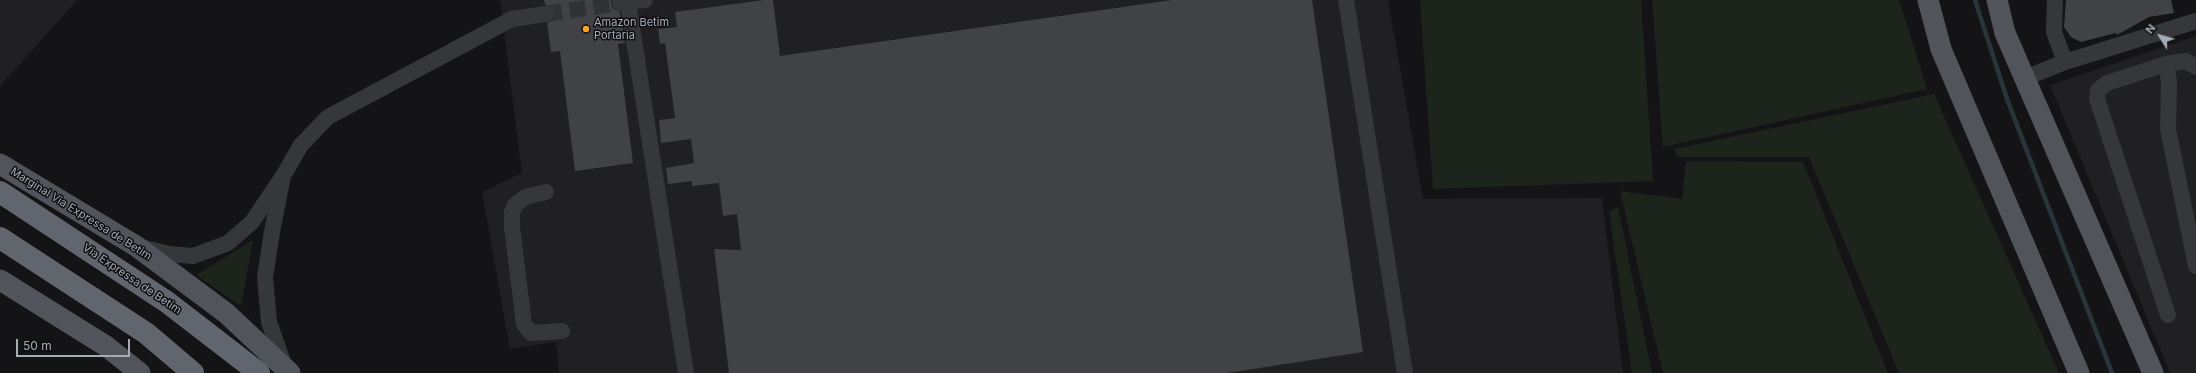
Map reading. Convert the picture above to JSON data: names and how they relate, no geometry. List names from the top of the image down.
{
  "streets": {
    "highway": ["Via Expressa de Betim"],
    "main road": ["Marginal Via Expressa de Betim"]
  },
  "places": ["Amazon Betim Portaria"],
  "scale_bar": "50 m",
  "north": "top left"
}
